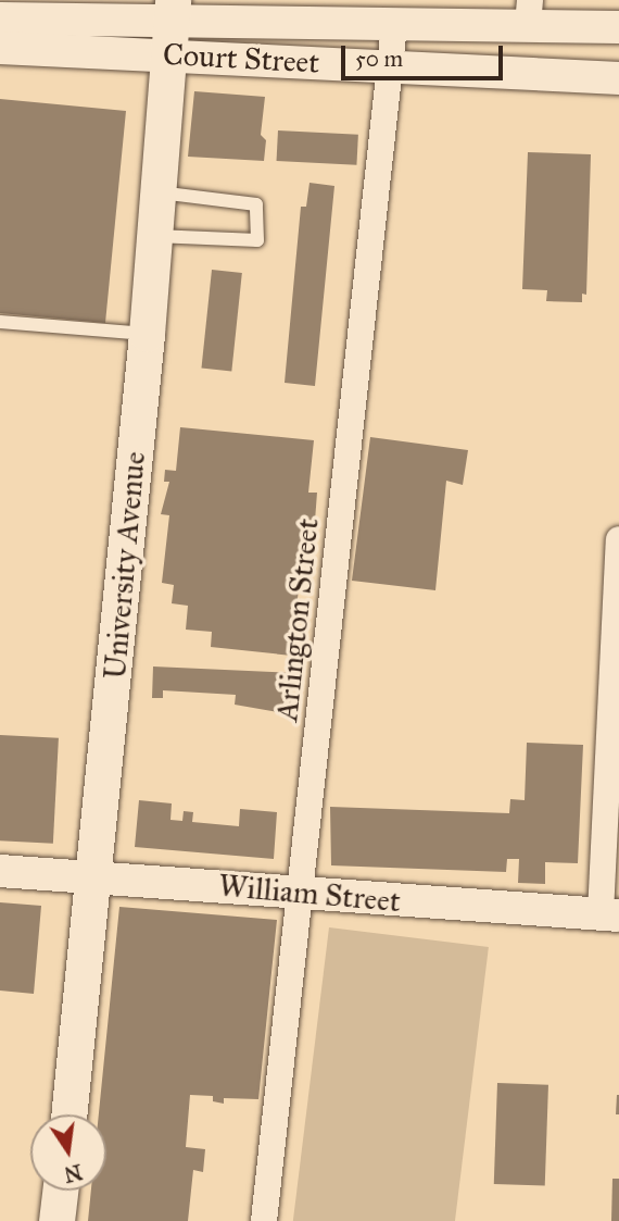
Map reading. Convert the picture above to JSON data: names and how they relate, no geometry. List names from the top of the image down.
{
  "streets": {
    "main road": ["University Avenue"],
    "street": ["Court Street", "Arlington Street", "William Street"]
  },
  "crossings": [
    ["Court Street", "University Avenue"],
    ["Court Street", "Arlington Street"],
    ["University Avenue", "William Street"],
    ["Arlington Street", "William Street"]
  ],
  "scale_bar": "50 m",
  "north": "bottom"
}
